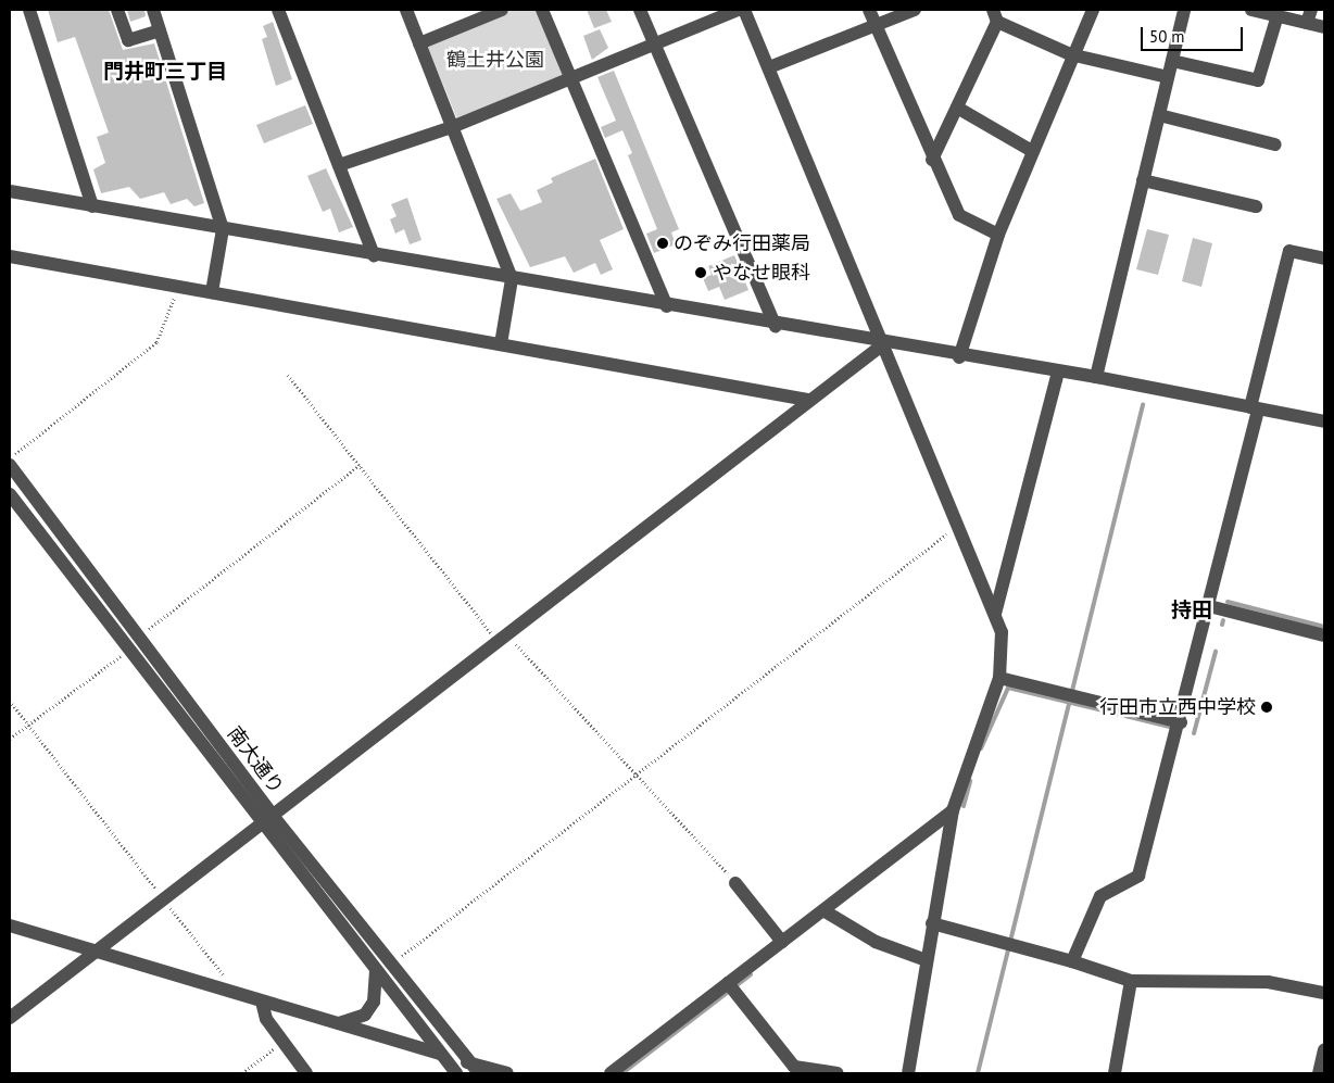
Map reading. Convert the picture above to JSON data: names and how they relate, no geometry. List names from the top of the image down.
{
  "streets": {
    "street": ["南大通り"]
  },
  "districts": ["門井町三丁目", "持田"],
  "parks": ["鶴土井公園"],
  "places": ["のぞみ行田薬局", "やなせ眼科", "行田市立西中学校"],
  "scale_bar": "50 m"
}
